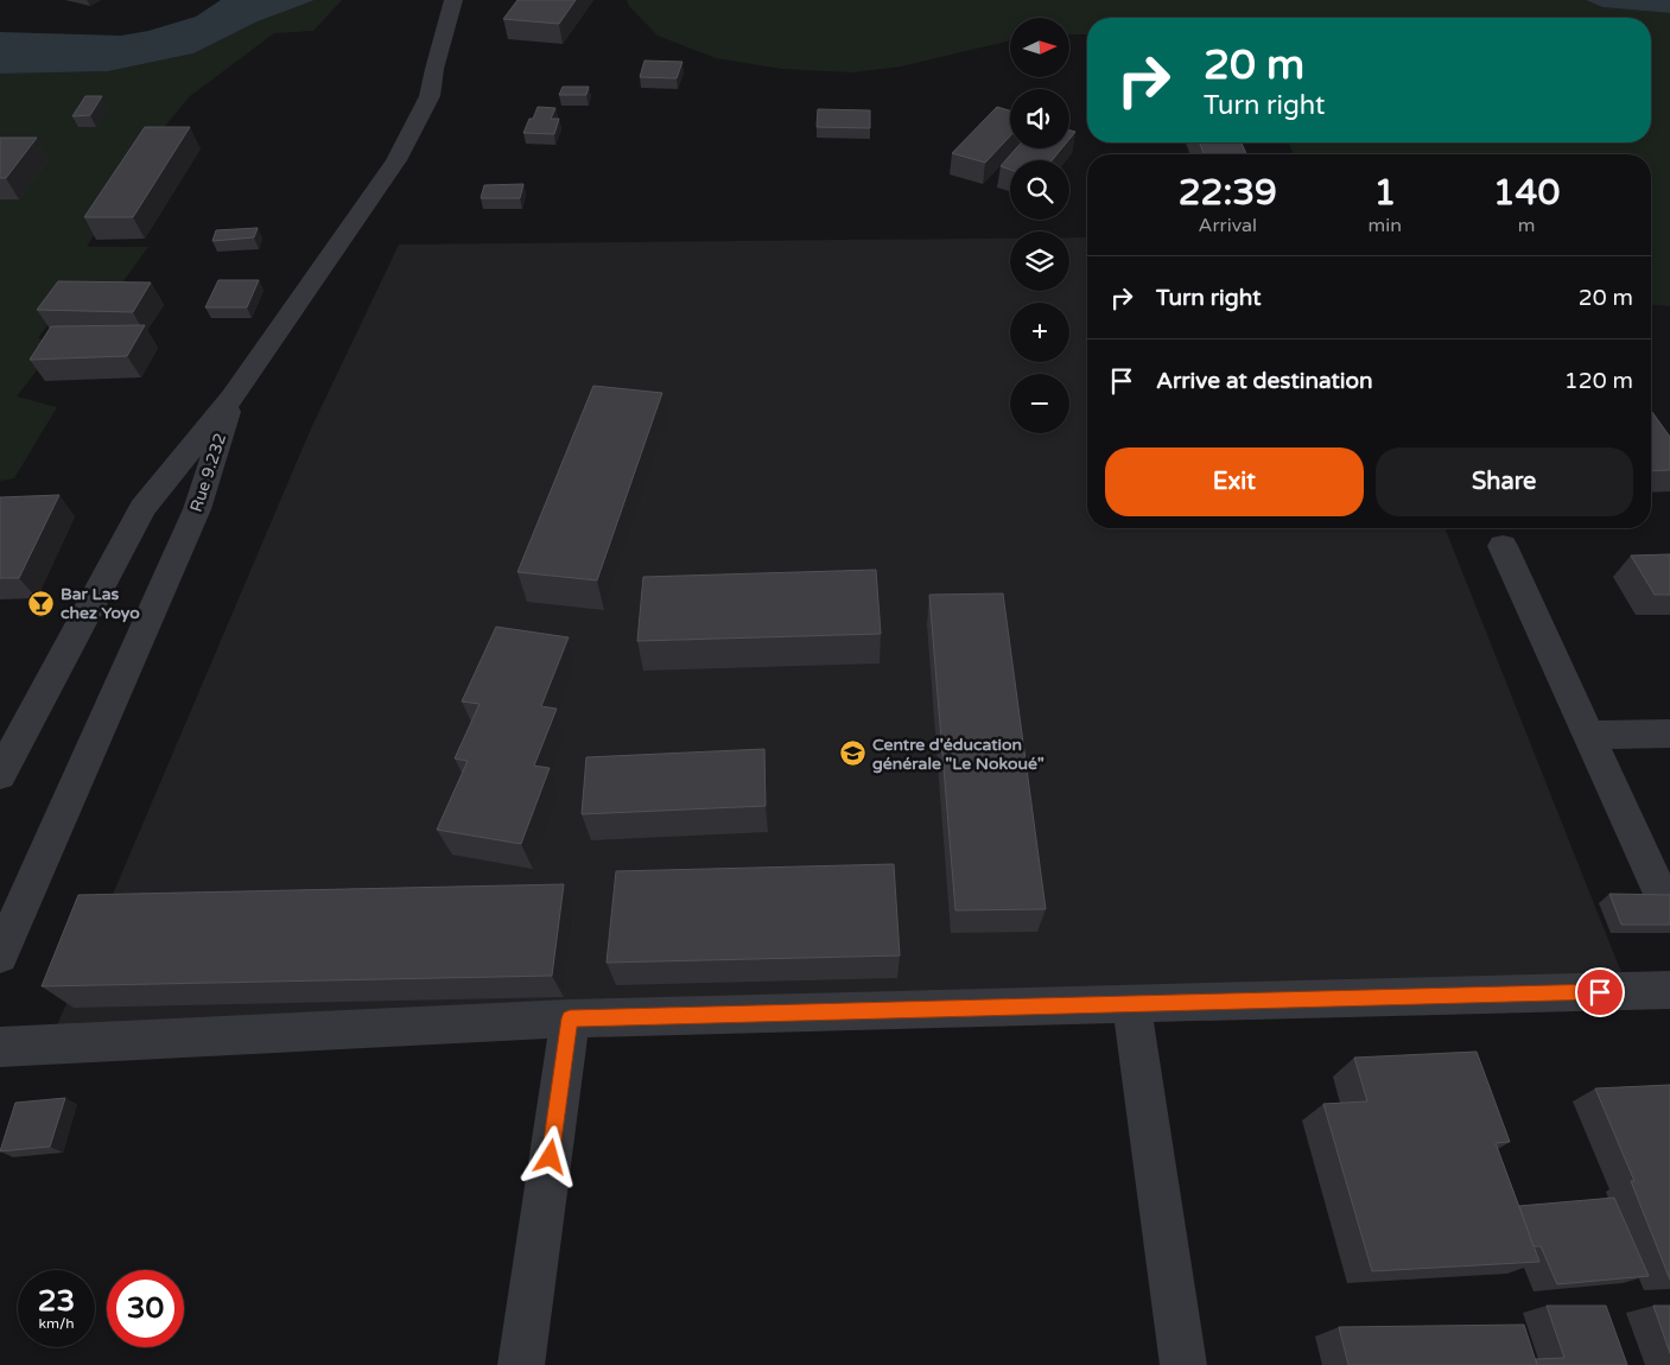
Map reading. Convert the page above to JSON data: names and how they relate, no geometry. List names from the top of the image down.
{
  "streets": {
    "street": ["Rue 9.232"]
  },
  "places": {
    "bar": ["Bar Las chez Yoyo"],
    "school or university": ["Centre d'éducation générale \"Le Nokoué\""]
  },
  "north": "right",
  "page": {
    "map_buttons": ["+", "−"],
    "turn": ["20 m", "Turn right"],
    "eta": [
      "22:39",
      "Arrival",
      "1",
      "min",
      "140",
      "m"
    ],
    "list": [
      {
        "name": "Turn right",
        "value": "20 m"
      },
      {
        "name": "Arrive at destination",
        "value": "120 m"
      }
    ],
    "buttons": ["Exit", "Share"],
    "speed": "23 km/h",
    "limit": "30"
  }
}
